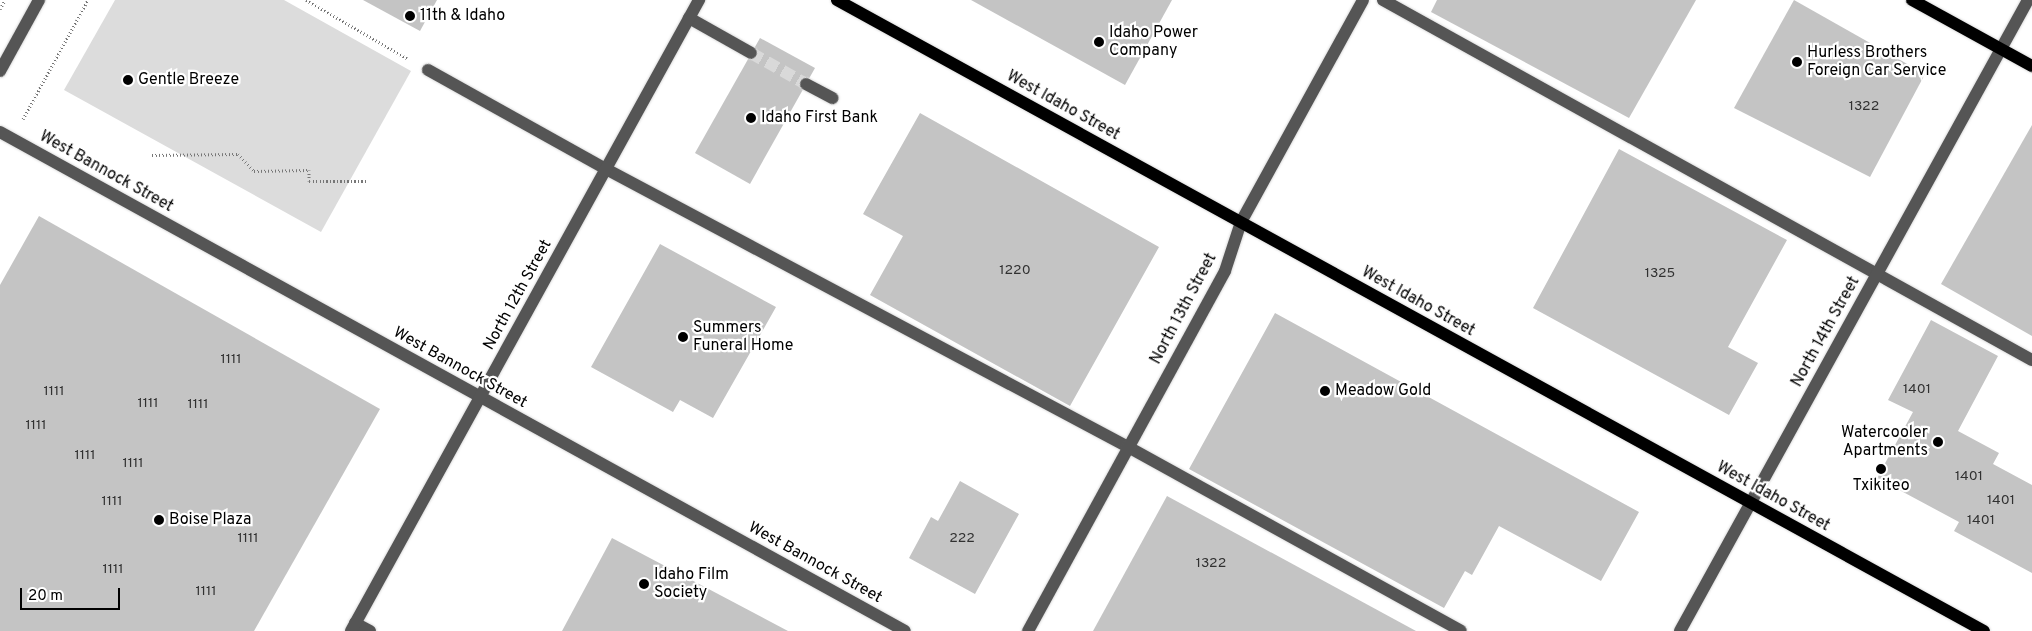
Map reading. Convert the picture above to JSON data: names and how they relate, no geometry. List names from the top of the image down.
{
  "streets": {
    "main road": ["West Idaho Street"],
    "street": [
      "West Bannock Street",
      "North 12th Street",
      "North 13th Street",
      "North 14th Street"
    ]
  },
  "crossings": [
    ["West Idaho Street", "North 13th Street"],
    ["West Idaho Street", "North 14th Street"],
    ["West Bannock Street", "North 12th Street"]
  ],
  "places": [
    "11th & Idaho",
    "Idaho Power Company",
    "Hurless Brothers Foreign Car Service",
    "Gentle Breeze",
    "Idaho First Bank",
    "Summers Funeral Home",
    "Meadow Gold",
    "Watercooler Apartments",
    "Txikiteo",
    "Boise Plaza",
    "Idaho Film Society"
  ],
  "house_numbers": [
    "1322",
    "1220",
    "1325",
    "1111",
    "1401",
    "1111",
    "1111",
    "1111",
    "1111",
    "1111",
    "1111",
    "1401",
    "1401",
    "1111",
    "1401",
    "1111",
    "222",
    "1322",
    "1111",
    "1111"
  ],
  "scale_bar": "20 m"
}
